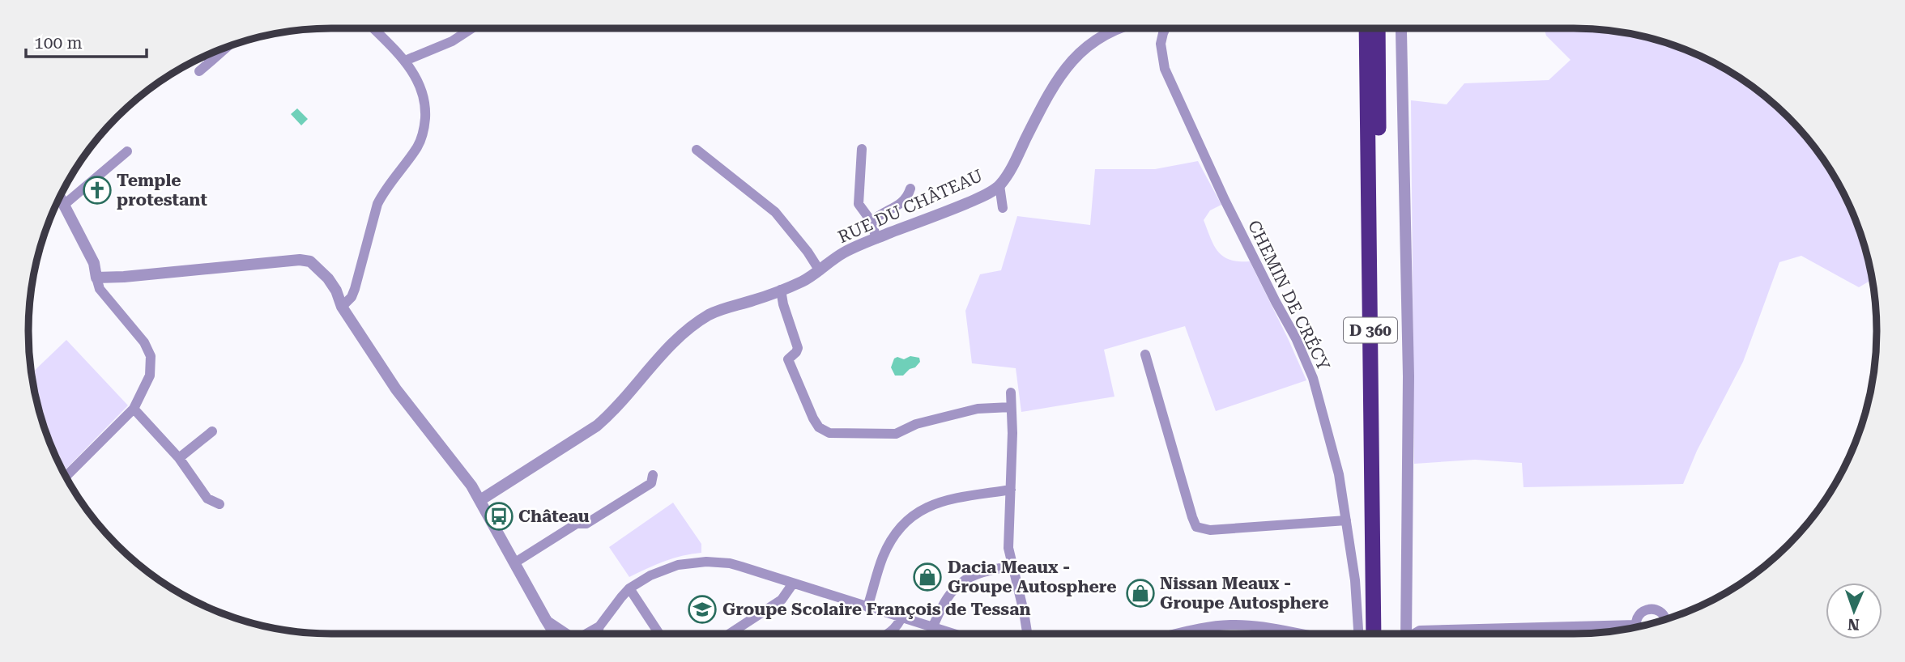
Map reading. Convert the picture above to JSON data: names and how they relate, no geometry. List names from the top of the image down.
{
  "streets": {
    "highway": ["D 360"],
    "street": ["RUE DU CHÂTEAU", "CHEMIN DE CRÉCY"]
  },
  "places": {
    "church": ["Temple protestant"],
    "bus stop": ["Château"],
    "shop": ["Dacia Meaux - Groupe Autosphere", "Nissan Meaux - Groupe Autosphere"],
    "school or university": ["Groupe Scolaire François de Tessan"]
  },
  "scale_bar": "100 m",
  "north": "bottom"
}
